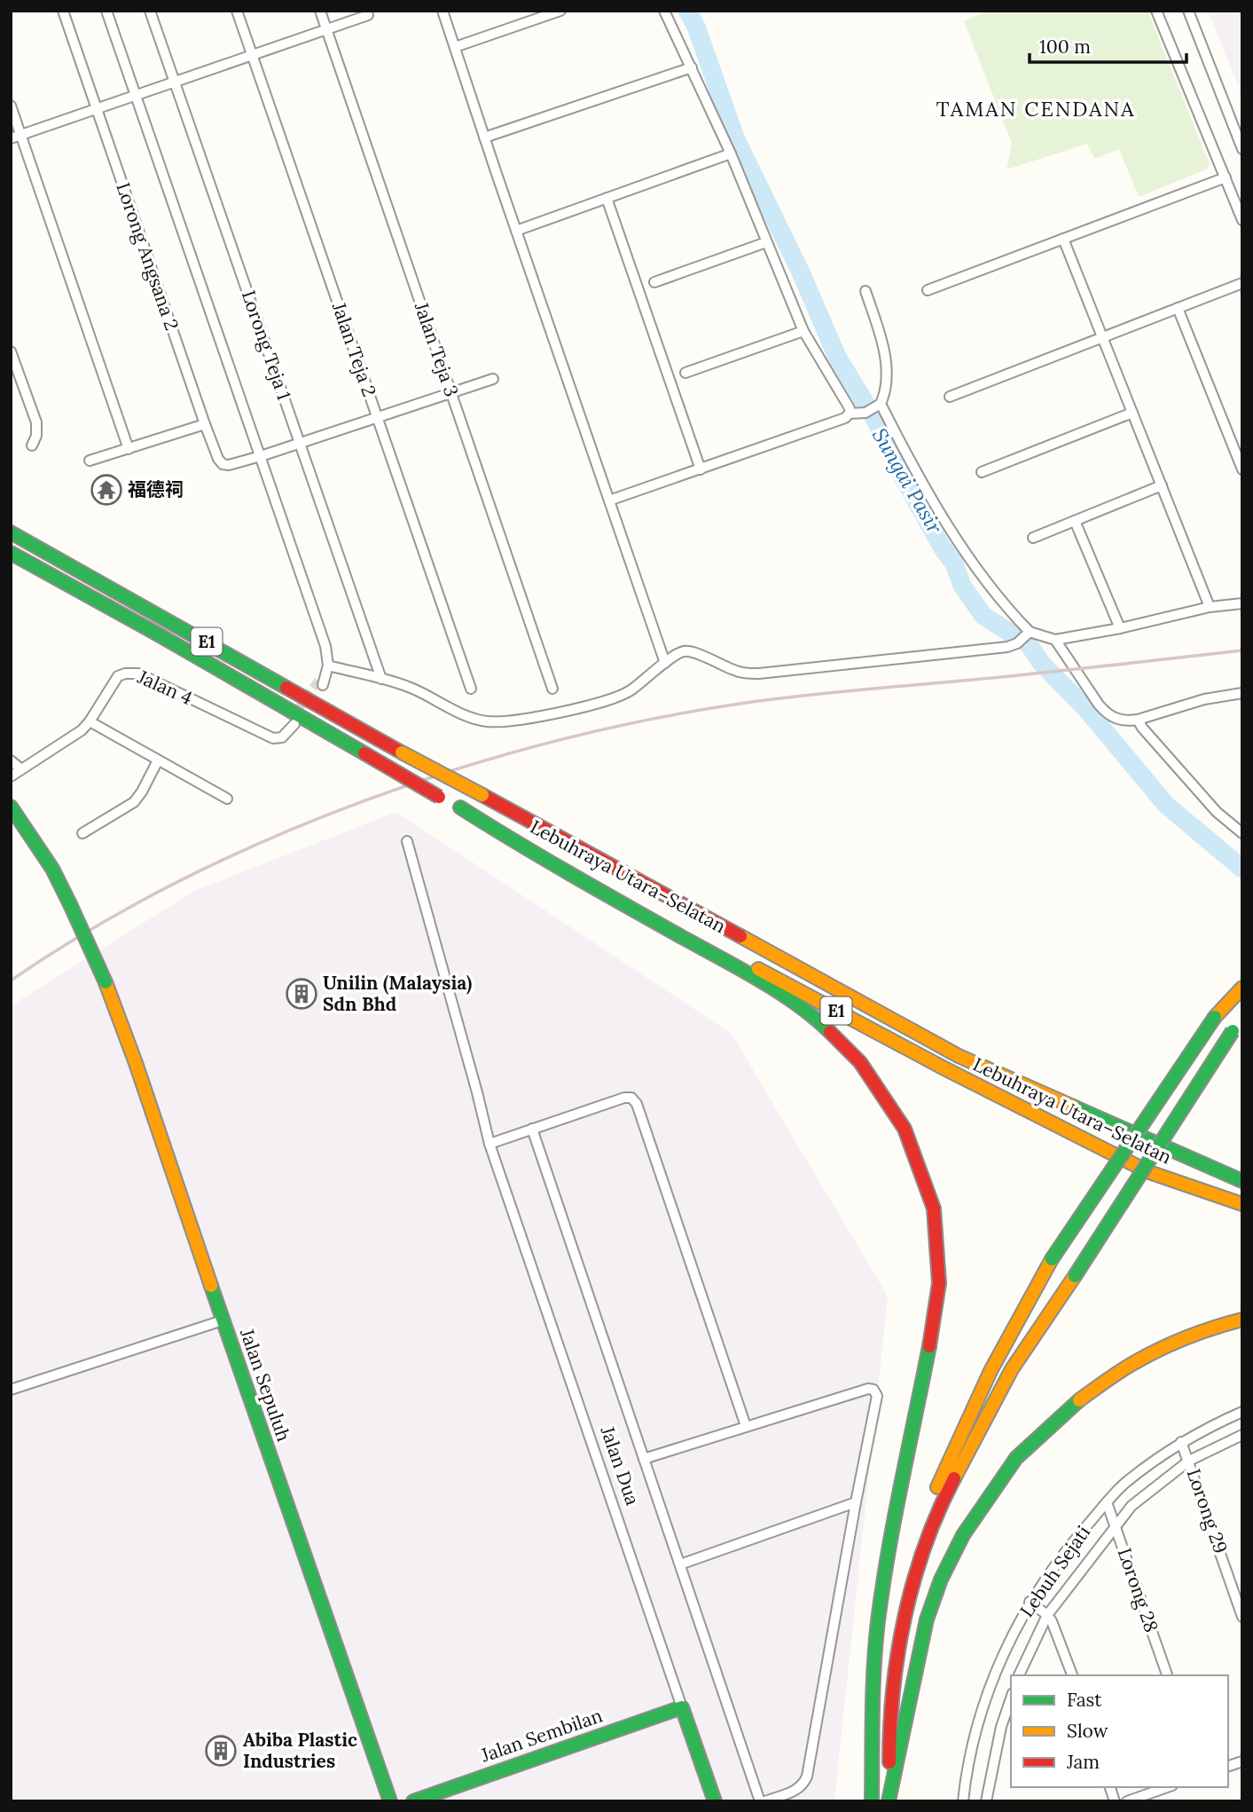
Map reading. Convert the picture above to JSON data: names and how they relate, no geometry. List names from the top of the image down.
{
  "streets": {
    "main road": [
      "E1",
      "Lebuhraya Utara–Selatan",
      "Jalan Sepuluh",
      "Jalan Dua",
      "Jalan Sembilan"
    ],
    "street": [
      "Lorong Angsana 2",
      "Lorong Teja 1",
      "Jalan Teja 2",
      "Jalan Teja 3",
      "Jalan 4",
      "Lorong 29",
      "Lebuh Sejati",
      "Lorong 28"
    ]
  },
  "crossings": [
    ["Jalan Dua", "Jalan Sembilan"],
    ["Lorong 29", "Lebuh Sejati"],
    ["Lebuh Sejati", "Lorong 28"]
  ],
  "districts": ["TAMAN CENDANA"],
  "water": ["Sungai Pasir"],
  "places": {
    "temple": ["福德祠"],
    "building": ["Unilin (Malaysia) Sdn Bhd", "Abiba Plastic Industries"]
  },
  "legend": ["Fast", "Slow", "Jam"],
  "scale_bar": "100 m"
}
